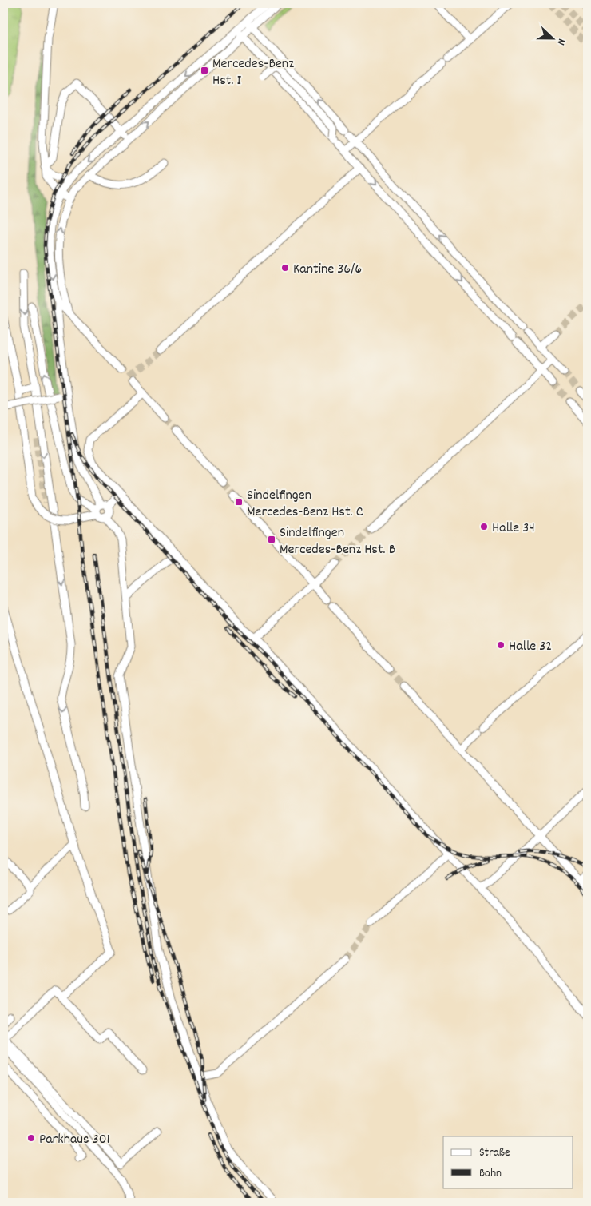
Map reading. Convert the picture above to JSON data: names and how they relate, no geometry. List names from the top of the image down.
{
  "places": {
    "transit": ["Mercedes-Benz Hst. I", "Sindelfingen Mercedes-Benz Hst. C", "Sindelfingen Mercedes-Benz Hst. B"],
    "other": [
      "Kantine 36/6",
      "Halle 34",
      "Halle 32",
      "Parkhaus 301"
    ]
  },
  "legend": ["Straße", "Bahn"],
  "north": "right"
}
